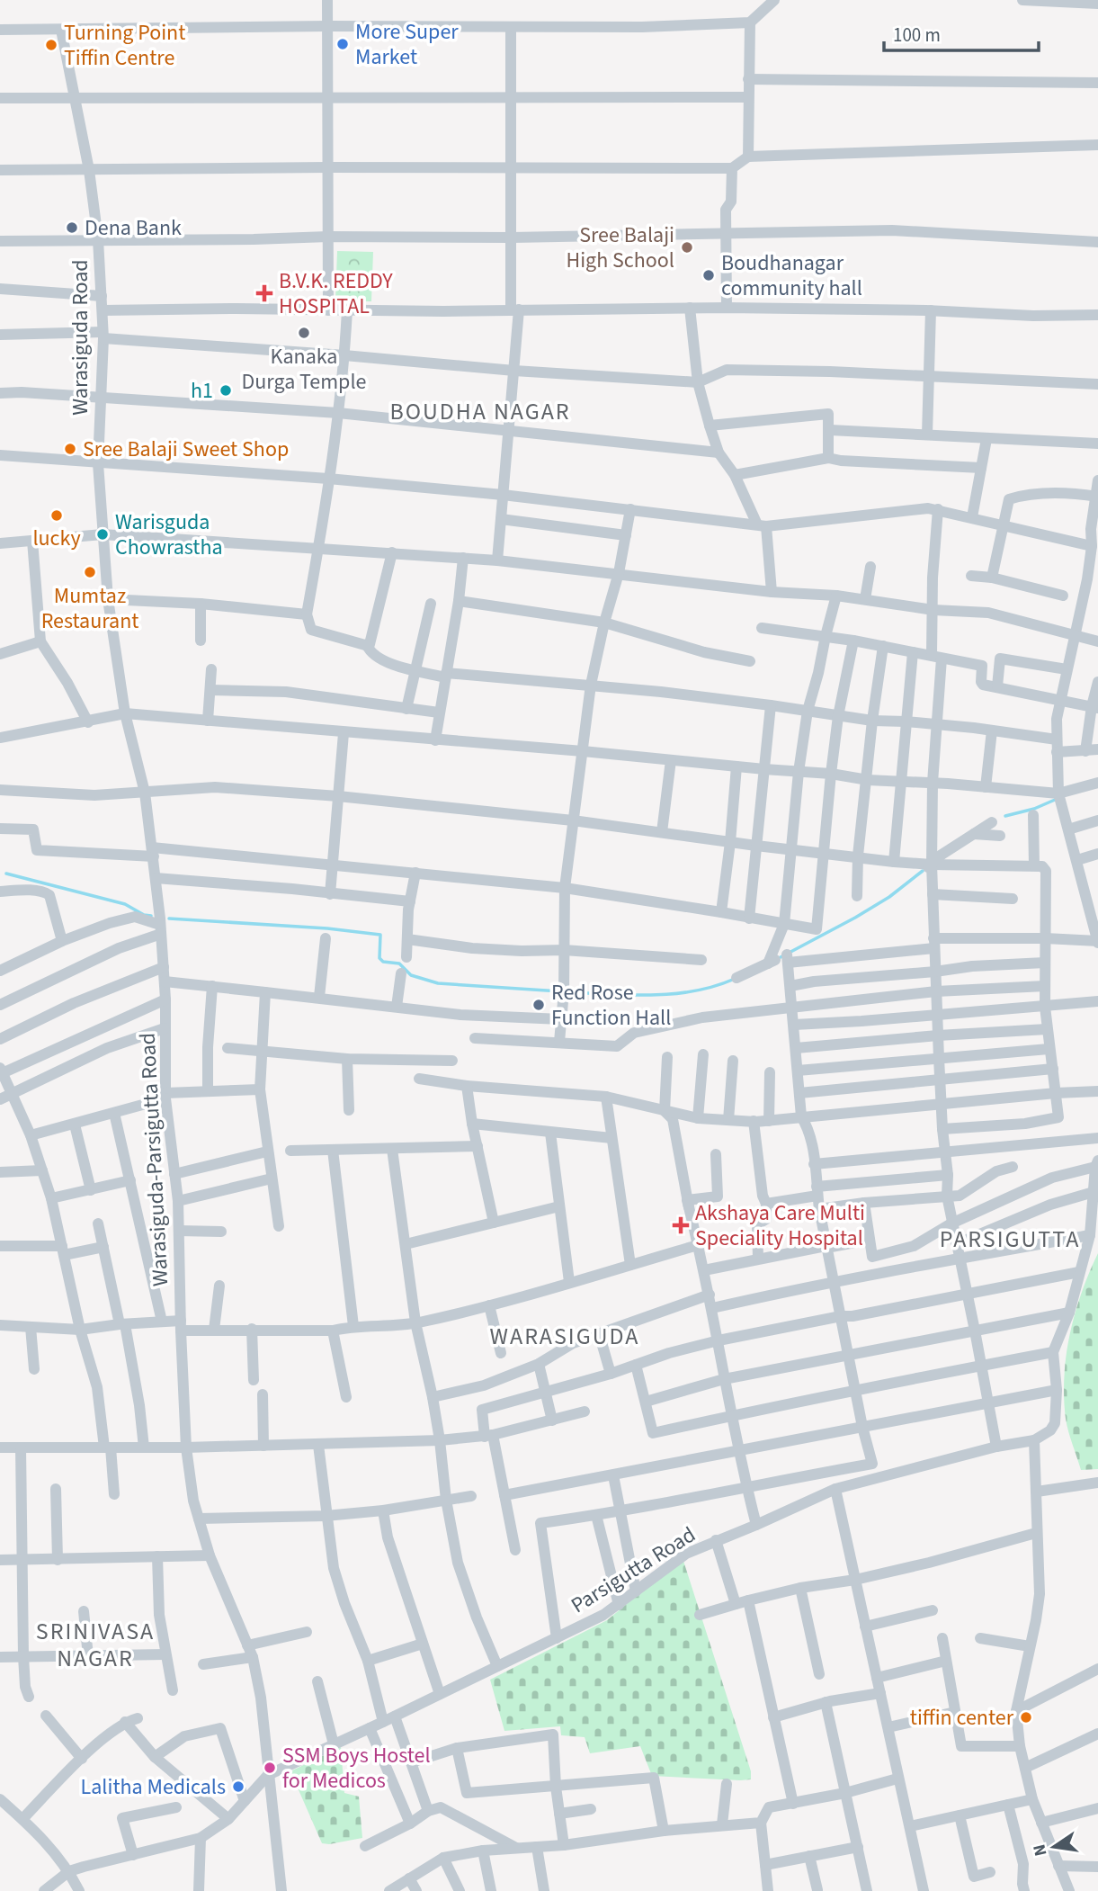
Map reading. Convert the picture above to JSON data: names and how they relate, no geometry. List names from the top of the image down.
{
  "streets": {
    "street": ["Warasiguda Road", "Warasiguda-Parsigutta Road", "Parsigutta Road"]
  },
  "crossings": [
    ["Warasiguda Road", "Warasiguda-Parsigutta Road"],
    ["Warasiguda-Parsigutta Road", "Parsigutta Road"]
  ],
  "districts": [
    "BOUDHA NAGAR",
    "PARSIGUTTA",
    "WARASIGUDA",
    "SRINIVASA NAGAR"
  ],
  "places": {
    "other": [
      "More Super Market",
      "Turning Point Tiffin Centre",
      "Dena Bank",
      "Sree Balaji High School",
      "Boudhanagar community hall",
      "Kanaka Durga Temple",
      "h1",
      "Sree Balaji Sweet Shop",
      "lucky",
      "Warisguda Chowrastha",
      "Mumtaz Restaurant",
      "Red Rose Function Hall",
      "tiffin center",
      "SSM Boys Hostel for Medicos",
      "Lalitha Medicals"
    ],
    "health": ["B.V.K. REDDY HOSPITAL", "Akshaya Care Multi Speciality Hospital"]
  },
  "scale_bar": "100 m",
  "north": "left"
}
